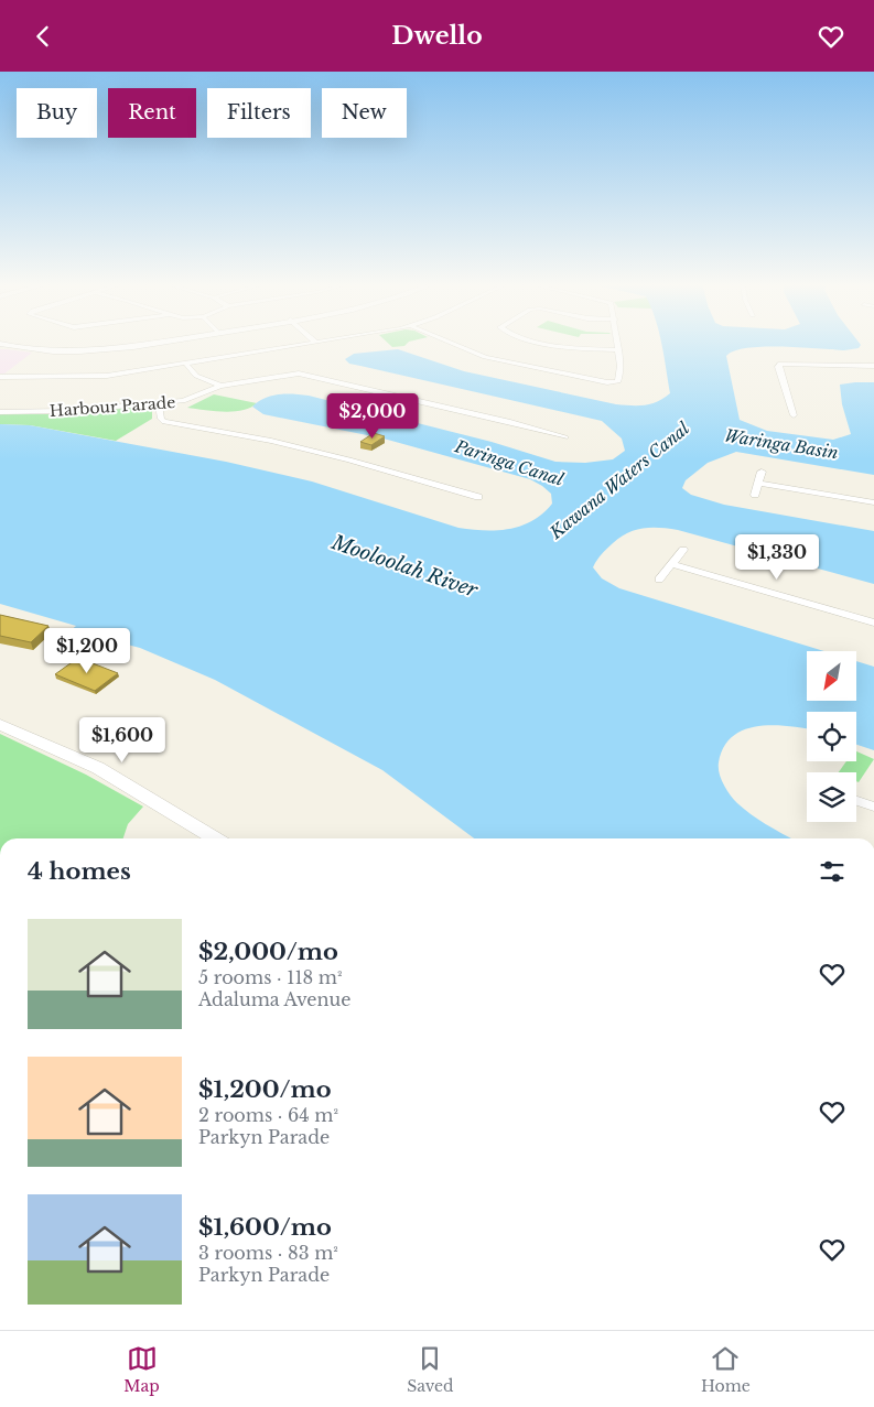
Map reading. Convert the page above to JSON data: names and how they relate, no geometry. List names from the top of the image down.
{
  "streets": {
    "street": ["Harbour Parade"]
  },
  "water": [
    "Waringa Basin",
    "Paringa Canal",
    "Kawana Waters Canal",
    "Mooloolah River"
  ],
  "north": "bottom left",
  "page": {
    "header": "Dwello",
    "chip": [
      "Buy",
      "Rent",
      "Filters",
      "New"
    ],
    "price": [
      "$2,000",
      "$1,330",
      "$1,200",
      "$1,600"
    ],
    "heading": "4 homes",
    "list": [
      {
        "name": "$2,000/mo",
        "note": "5 rooms · 118 m² · Adaluma Avenue"
      },
      {
        "name": "$1,200/mo",
        "note": "2 rooms · 64 m² · Parkyn Parade"
      },
      {
        "name": "$1,600/mo",
        "note": "3 rooms · 83 m² · Parkyn Parade"
      }
    ],
    "tabs": ["Map", "Saved", "Home"]
  }
}
